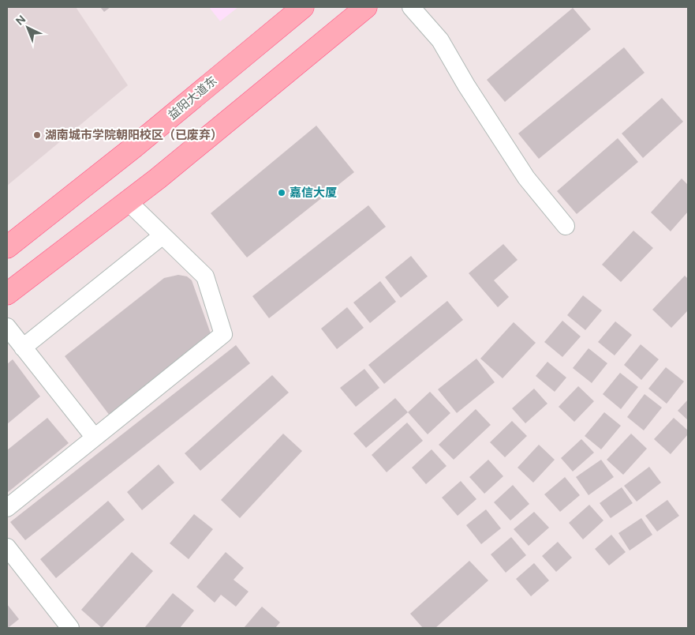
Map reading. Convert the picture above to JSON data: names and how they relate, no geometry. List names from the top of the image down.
{
  "streets": {
    "main road": ["益阳大道东"]
  },
  "places": ["湖南城市学院朝阳校区（已废弃）", "嘉信大厦"],
  "north": "top left"
}
